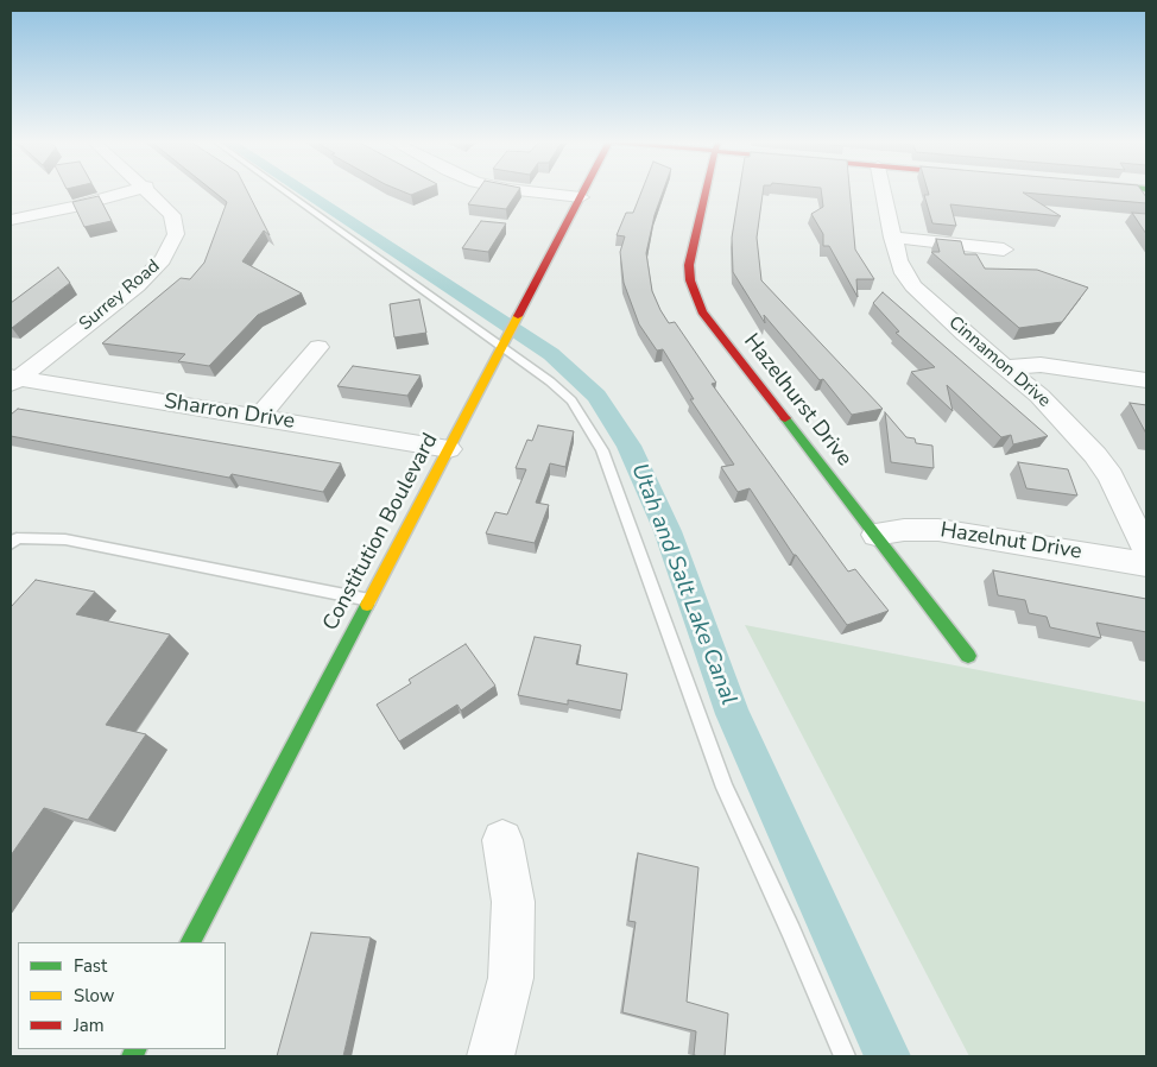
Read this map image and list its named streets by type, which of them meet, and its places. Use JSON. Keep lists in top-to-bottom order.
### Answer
{
  "streets": {
    "street": [
      "Surrey Road",
      "Cinnamon Drive",
      "Hazelhurst Drive",
      "Sharron Drive",
      "Constitution Boulevard",
      "Hazelnut Drive"
    ]
  },
  "crossings": [
    ["Surrey Road", "Sharron Drive"],
    ["Hazelhurst Drive", "Hazelnut Drive"],
    ["Sharron Drive", "Constitution Boulevard"]
  ],
  "water": ["Utah and Salt Lake Canal"],
  "legend": ["Fast", "Slow", "Jam"]
}
